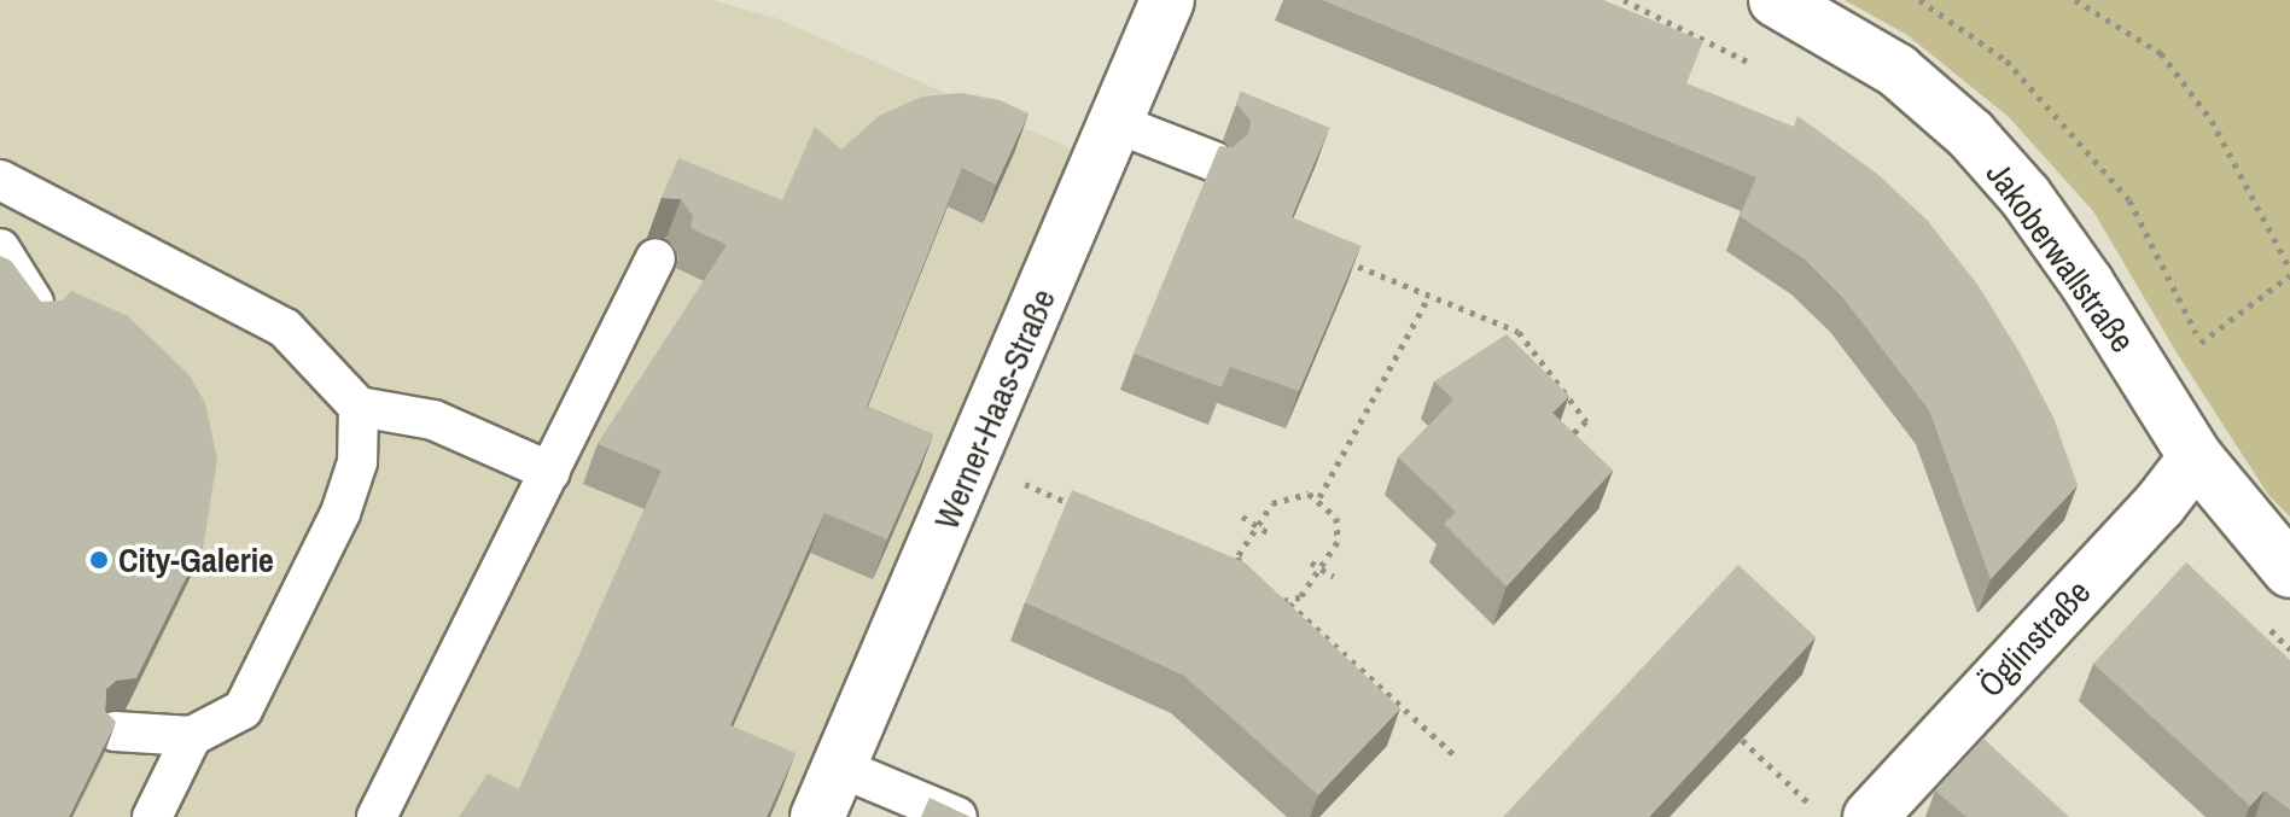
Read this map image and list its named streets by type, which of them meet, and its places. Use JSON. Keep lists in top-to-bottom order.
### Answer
{
  "streets": {
    "street": ["Jakoberwallstraße", "Werner-Haas-Straße", "Öglinstraße"]
  },
  "crossings": [
    ["Jakoberwallstraße", "Öglinstraße"]
  ],
  "places": ["City-Galerie"]
}
